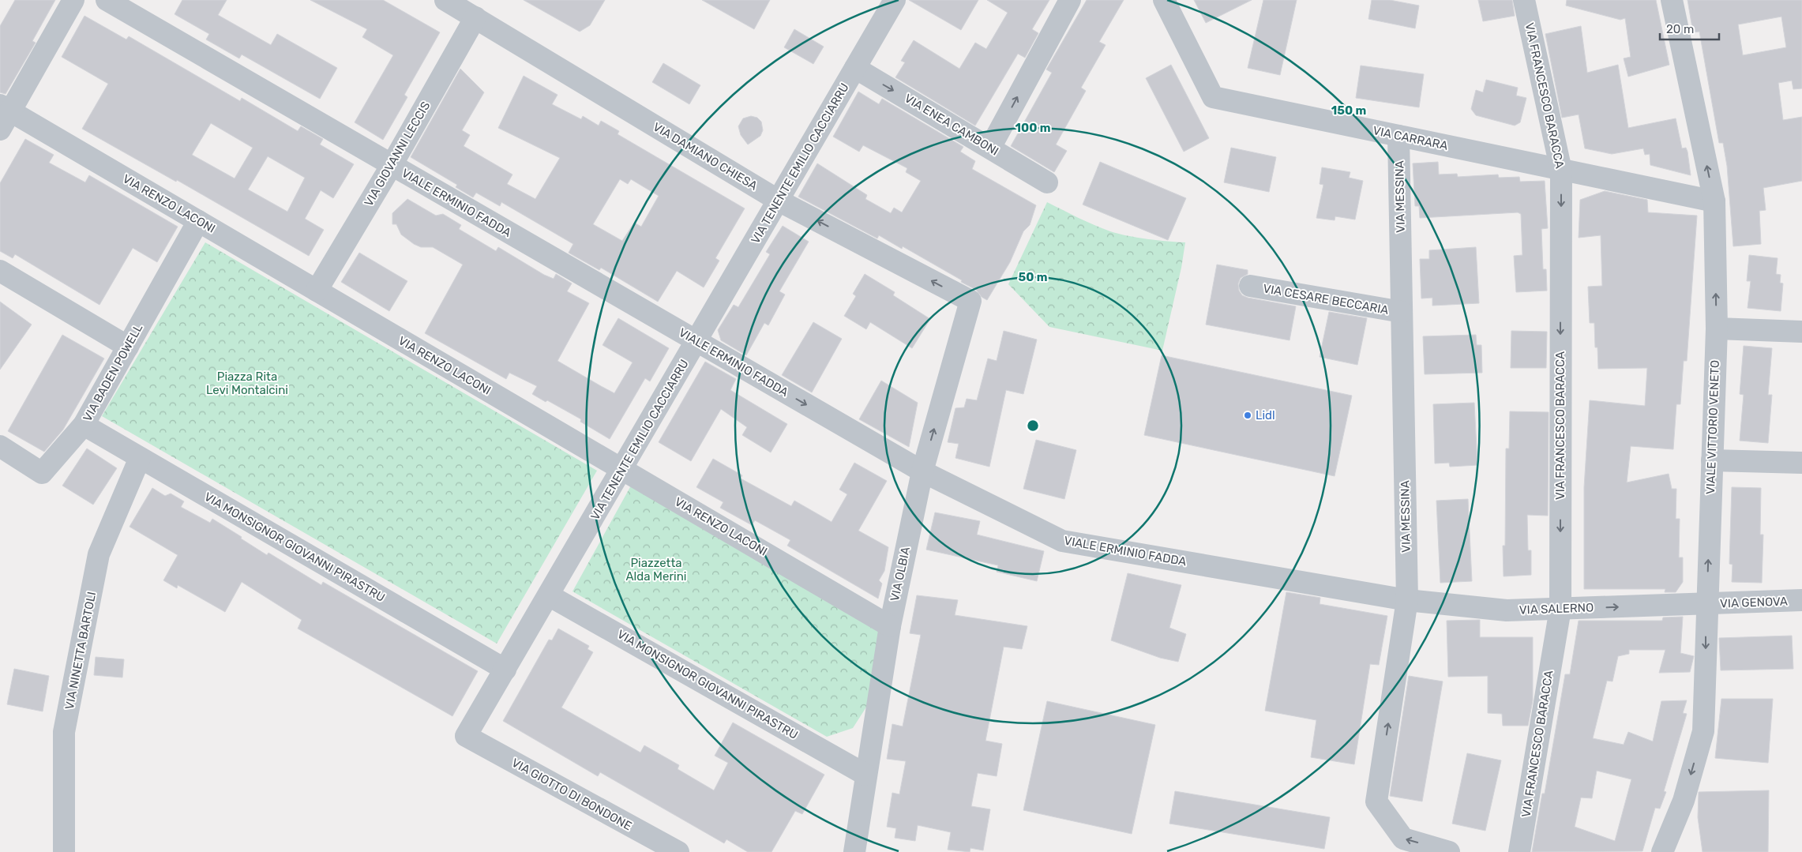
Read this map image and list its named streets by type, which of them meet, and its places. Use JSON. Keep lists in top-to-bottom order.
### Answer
{
  "streets": {
    "street": [
      "VIA FRANCESCO BARACCA",
      "VIA ENEA CAMBONI",
      "VIA CARRARA",
      "VIA GIOVANNI LECCIS",
      "VIA DAMIANO CHIESA",
      "VIA TENENTE EMILIO CACCIARRU",
      "VIA MESSINA",
      "VIALE ERMINIO FADDA",
      "VIA RENZO LACONI",
      "VIA CESARE BECCARIA",
      "VIA BADEN POWELL",
      "VIALE VITTORIO VENETO",
      "VIA MONSIGNOR GIOVANNI PIRASTRU",
      "VIA OLBIA",
      "VIA GENOVA",
      "VIA SALERNO",
      "VIA NINETTA BARTOLI",
      "VIA GIOTTO DI BONDONE"
    ]
  },
  "crossings": [
    ["VIA FRANCESCO BARACCA", "VIA CARRARA"],
    ["VIA FRANCESCO BARACCA", "VIA SALERNO"],
    ["VIA ENEA CAMBONI", "VIA TENENTE EMILIO CACCIARRU"],
    ["VIA CARRARA", "VIA MESSINA"],
    ["VIA CARRARA", "VIALE VITTORIO VENETO"],
    ["VIA GIOVANNI LECCIS", "VIA DAMIANO CHIESA"],
    ["VIA GIOVANNI LECCIS", "VIALE ERMINIO FADDA"],
    ["VIA GIOVANNI LECCIS", "VIA RENZO LACONI"],
    ["VIA DAMIANO CHIESA", "VIA TENENTE EMILIO CACCIARRU"],
    ["VIA DAMIANO CHIESA", "VIA OLBIA"],
    ["VIA TENENTE EMILIO CACCIARRU", "VIALE ERMINIO FADDA"],
    ["VIA TENENTE EMILIO CACCIARRU", "VIA RENZO LACONI"],
    ["VIA TENENTE EMILIO CACCIARRU", "VIA MONSIGNOR GIOVANNI PIRASTRU"],
    ["VIA TENENTE EMILIO CACCIARRU", "VIA GIOTTO DI BONDONE"],
    ["VIA MESSINA", "VIALE ERMINIO FADDA"],
    ["VIA MESSINA", "VIA CESARE BECCARIA"],
    ["VIA MESSINA", "VIA SALERNO"],
    ["VIALE ERMINIO FADDA", "VIA OLBIA"],
    ["VIALE ERMINIO FADDA", "VIA SALERNO"],
    ["VIA RENZO LACONI", "VIA BADEN POWELL"],
    ["VIA RENZO LACONI", "VIA OLBIA"],
    ["VIA BADEN POWELL", "VIA MONSIGNOR GIOVANNI PIRASTRU"],
    ["VIALE VITTORIO VENETO", "VIA GENOVA"],
    ["VIALE VITTORIO VENETO", "VIA SALERNO"],
    ["VIA MONSIGNOR GIOVANNI PIRASTRU", "VIA OLBIA"],
    ["VIA MONSIGNOR GIOVANNI PIRASTRU", "VIA NINETTA BARTOLI"],
    ["VIA GENOVA", "VIA SALERNO"]
  ],
  "one_way": [
    "VIA FRANCESCO BARACCA",
    "VIA ENEA CAMBONI",
    "VIA DAMIANO CHIESA",
    "VIA SALERNO"
  ],
  "parks": ["Piazza Rita Levi Montalcini", "Piazzetta Alda Merini"],
  "places": ["Lidl"],
  "scale_bar": "20 m",
  "rings": ["150 m", "100 m", "50 m"]
}
